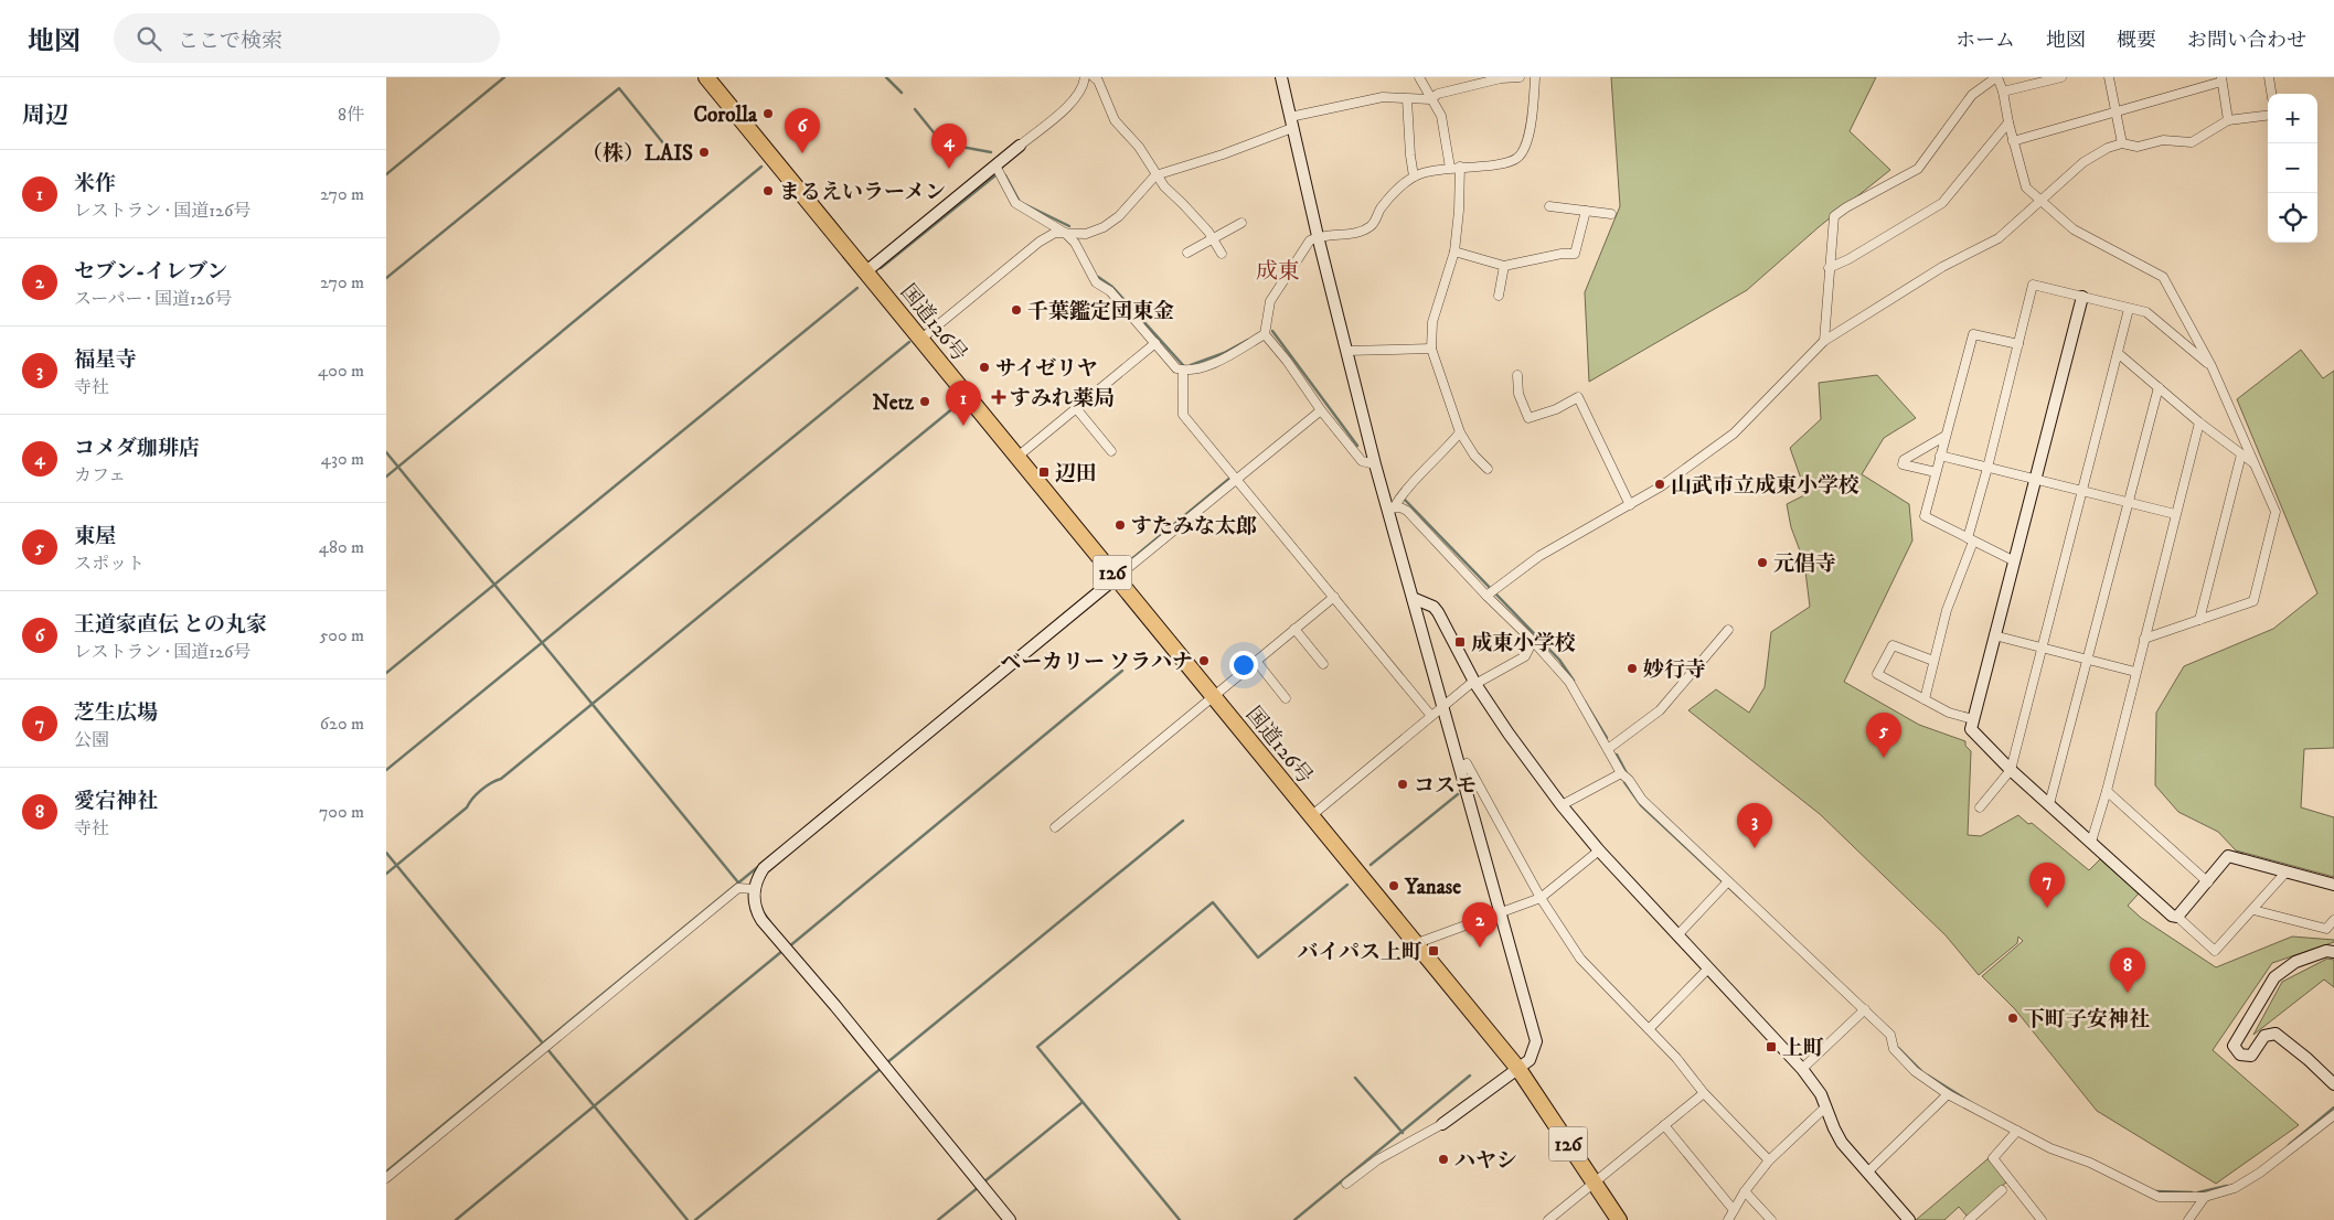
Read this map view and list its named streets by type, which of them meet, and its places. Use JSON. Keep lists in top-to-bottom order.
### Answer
{
  "streets": {
    "highway": ["国道126号", "126"]
  },
  "districts": ["成東"],
  "places": {
    "other": [
      "Corolla",
      "（株）LAIS",
      "まるえいラーメン",
      "千葉鑑定団東金",
      "サイゼリヤ",
      "Netz",
      "山武市立成東小学校",
      "すたみな太郎",
      "元倡寺",
      "ベーカリー ソラハナ",
      "妙行寺",
      "コスモ",
      "Yanase",
      "下町子安神社",
      "ハヤシ"
    ],
    "health": ["すみれ薬局"],
    "transit": [
      "辺田",
      "成東小学校",
      "バイパス上町",
      "上町"
    ]
  },
  "page": {
    "header": "地図",
    "search": "ここで検索",
    "nav": [
      "ホーム",
      "地図",
      "概要",
      "お問い合わせ"
    ],
    "heading": ["周辺", "8件"],
    "map_buttons": ["+", "−"],
    "pins": [
      "6",
      "4",
      "1",
      "5",
      "3",
      "7",
      "2",
      "8"
    ],
    "list": [
      {
        "mark": "1",
        "name": "米作",
        "note": "レストラン · 国道126号",
        "value": "270 m"
      },
      {
        "mark": "2",
        "name": "セブン-イレブン",
        "note": "スーパー · 国道126号",
        "value": "270 m"
      },
      {
        "mark": "3",
        "name": "福星寺",
        "note": "寺社",
        "value": "400 m"
      },
      {
        "mark": "4",
        "name": "コメダ珈琲店",
        "note": "カフェ",
        "value": "430 m"
      },
      {
        "mark": "5",
        "name": "東屋",
        "note": "スポット",
        "value": "480 m"
      },
      {
        "mark": "6",
        "name": "王道家直伝 との丸家",
        "note": "レストラン · 国道126号",
        "value": "500 m"
      },
      {
        "mark": "7",
        "name": "芝生広場",
        "note": "公園",
        "value": "620 m"
      },
      {
        "mark": "8",
        "name": "愛宕神社",
        "note": "寺社",
        "value": "700 m"
      }
    ]
  }
}
